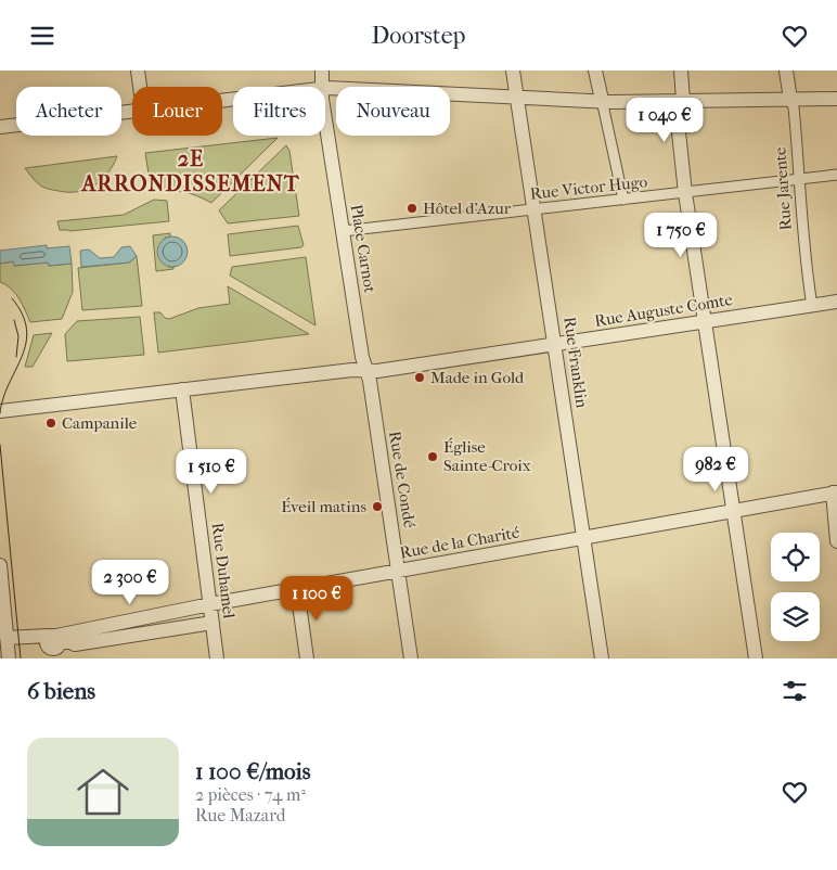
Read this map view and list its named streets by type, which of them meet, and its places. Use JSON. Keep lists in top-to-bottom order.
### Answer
{
  "streets": {
    "street": [
      "Rue Victor Hugo",
      "Rue Jarente",
      "Place Carnot",
      "Rue Auguste Comte",
      "Rue Franklin",
      "Rue de Condé",
      "Rue de la Charité",
      "Rue Duhamel"
    ]
  },
  "crossings": [
    ["Rue Victor Hugo", "Rue Jarente"],
    ["Rue Victor Hugo", "Place Carnot"],
    ["Rue Victor Hugo", "Rue Franklin"],
    ["Rue Jarente", "Rue Auguste Comte"],
    ["Place Carnot", "Rue Auguste Comte"],
    ["Place Carnot", "Rue de Condé"],
    ["Rue Auguste Comte", "Rue Franklin"],
    ["Rue Auguste Comte", "Rue de Condé"],
    ["Rue Franklin", "Rue de la Charité"],
    ["Rue de Condé", "Rue de la Charité"],
    ["Rue de la Charité", "Rue Duhamel"]
  ],
  "districts": ["2E ARRONDISSEMENT"],
  "places": [
    "Hôtel d'Azur",
    "Made in Gold",
    "Campanile",
    "Église Sainte-Croix",
    "Éveil matins"
  ],
  "page": {
    "header": "Doorstep",
    "chip": [
      "Acheter",
      "Louer",
      "Filtres",
      "Nouveau"
    ],
    "price": [
      "1 040 €",
      "1 750 €",
      "982 €",
      "1 510 €",
      "2 300 €",
      "1 100 €"
    ],
    "heading": "6 biens",
    "list": [
      {
        "name": "1 100 €/mois",
        "note": "2 pièces · 74 m² · Rue Mazard"
      }
    ]
  }
}
